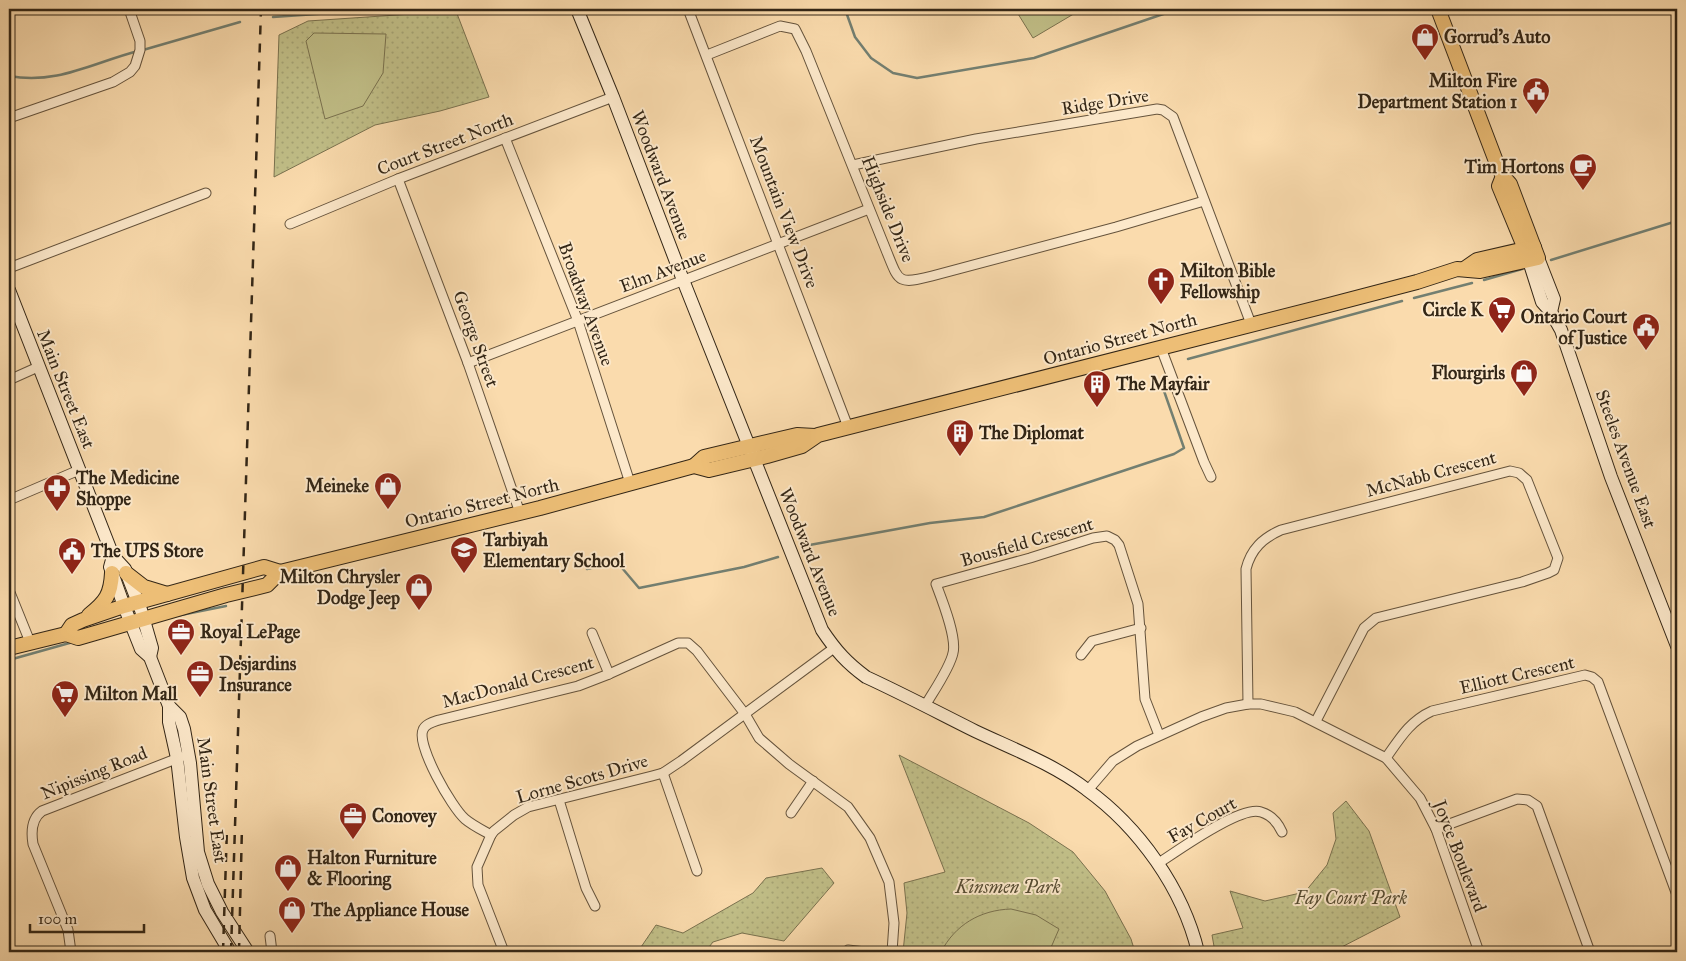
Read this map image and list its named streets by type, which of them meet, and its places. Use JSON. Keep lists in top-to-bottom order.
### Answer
{
  "streets": {
    "main road": [
      "Woodward Avenue",
      "Ontario Street North",
      "Main Street East",
      "Steeles Avenue East"
    ],
    "street": [
      "Ridge Drive",
      "Court Street North",
      "Highside Drive",
      "Mountain View Drive",
      "Elm Avenue",
      "Broadway Avenue",
      "George Street",
      "McNabb Crescent",
      "Bousfield Crescent",
      "Elliott Crescent",
      "MacDonald Crescent",
      "Nipissing Road",
      "Lorne Scots Drive",
      "Fay Court",
      "Joyce Boulevard"
    ]
  },
  "crossings": [
    ["Ridge Drive", "Highside Drive"],
    ["Ridge Drive", "Ontario Street North"],
    ["Court Street North", "Woodward Avenue"],
    ["Court Street North", "Broadway Avenue"],
    ["Court Street North", "George Street"],
    ["Woodward Avenue", "Elm Avenue"],
    ["Woodward Avenue", "Ontario Street North"],
    ["Woodward Avenue", "Bousfield Crescent"],
    ["Woodward Avenue", "Lorne Scots Drive"],
    ["Woodward Avenue", "Fay Court"],
    ["Woodward Avenue", "Joyce Boulevard"],
    ["Highside Drive", "Mountain View Drive"],
    ["Highside Drive", "Elm Avenue"],
    ["Mountain View Drive", "Elm Avenue"],
    ["Mountain View Drive", "Ontario Street North"],
    ["Elm Avenue", "Broadway Avenue"],
    ["Elm Avenue", "George Street"],
    ["Broadway Avenue", "Ontario Street North"],
    ["George Street", "Ontario Street North"],
    ["Ontario Street North", "Main Street East"],
    ["Ontario Street North", "Steeles Avenue East"],
    ["Main Street East", "Nipissing Road"],
    ["McNabb Crescent", "Joyce Boulevard"],
    ["Bousfield Crescent", "Joyce Boulevard"],
    ["Elliott Crescent", "Joyce Boulevard"],
    ["MacDonald Crescent", "Lorne Scots Drive"]
  ],
  "parks": ["Kinsmen Park", "Fay Court Park"],
  "places": {
    "shop": [
      "Gorrud's Auto",
      "Flourgirls",
      "Meineke",
      "Milton Chrysler Dodge Jeep",
      "Halton Furniture & Flooring",
      "The Appliance House"
    ],
    "public building": ["Milton Fire Department Station 1", "Ontario Court of Justice", "The UPS Store"],
    "cafe": ["Tim Hortons"],
    "church": ["Milton Bible Fellowship"],
    "supermarket": ["Circle K", "Milton Mall"],
    "building": ["The Mayfair", "The Diplomat"],
    "pharmacy": ["The Medicine Shoppe"],
    "school or university": ["Tarbiyah Elementary School"],
    "office": ["Royal LePage", "Desjardins Insurance", "Conovey"]
  },
  "scale_bar": "100 m"
}
